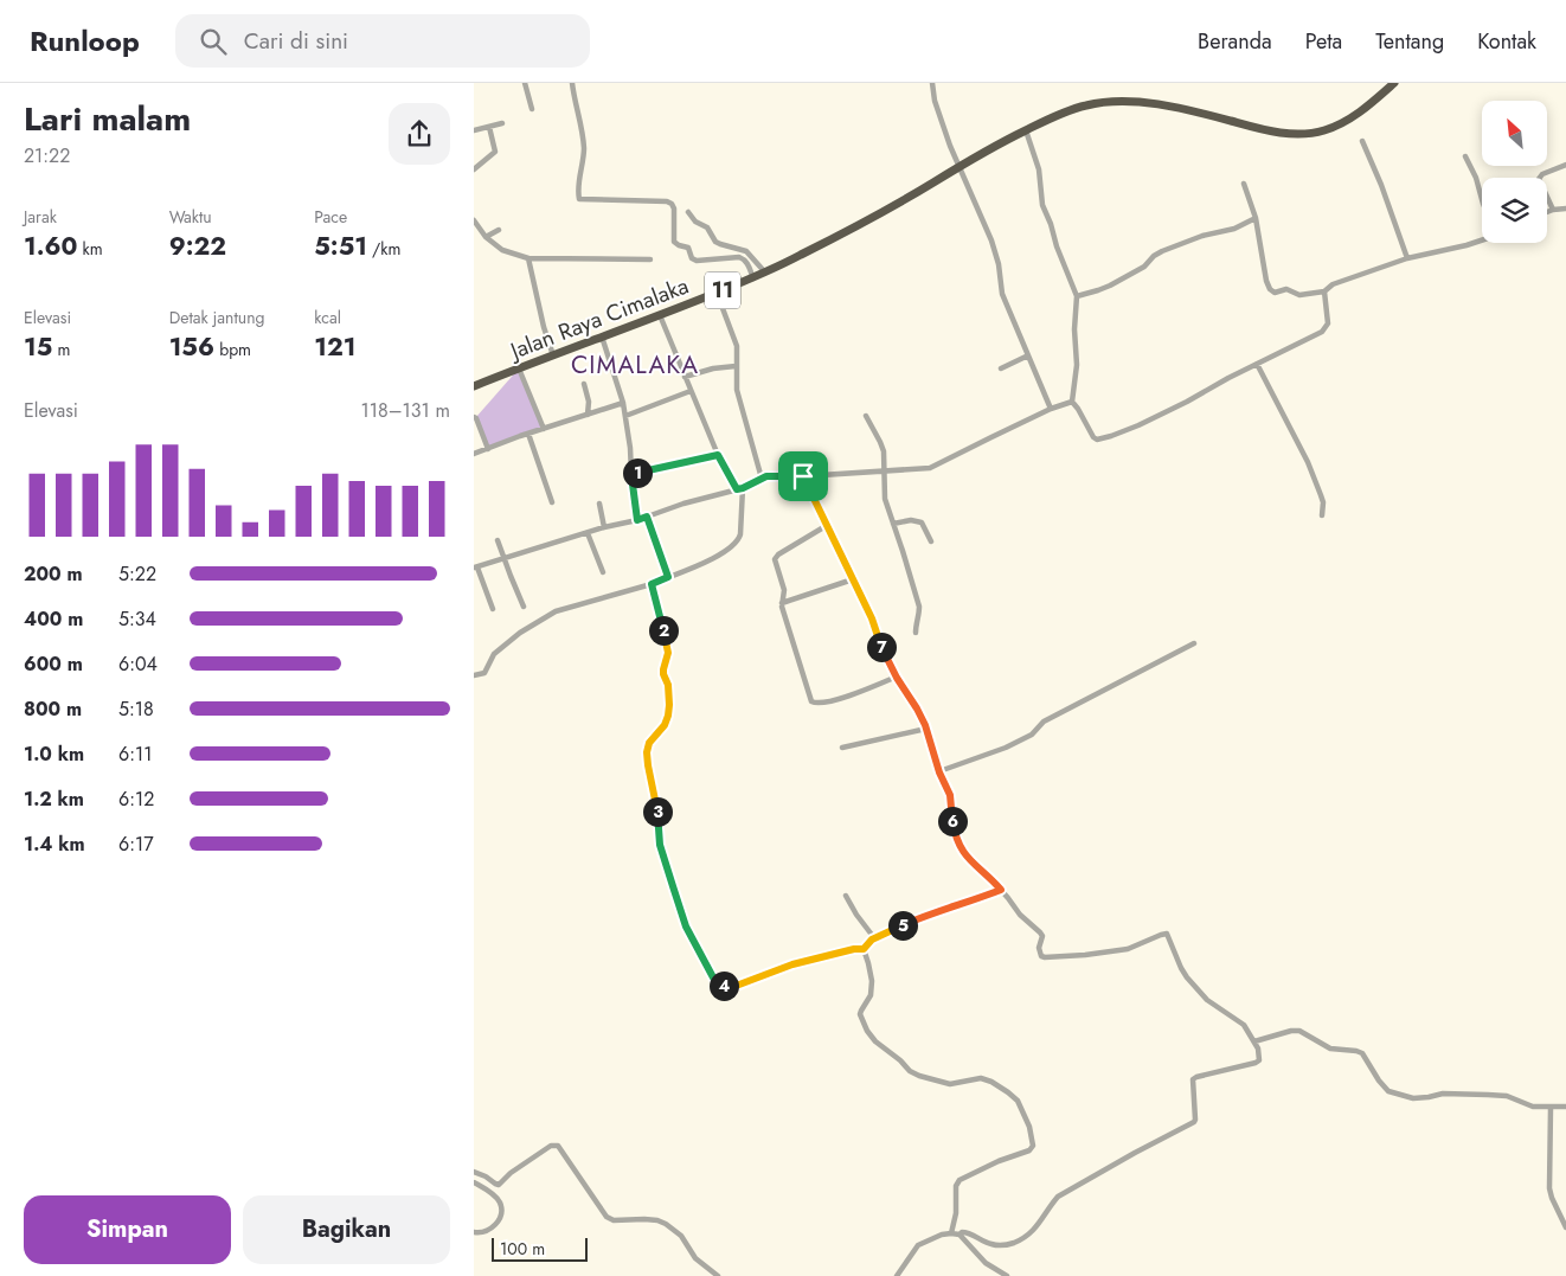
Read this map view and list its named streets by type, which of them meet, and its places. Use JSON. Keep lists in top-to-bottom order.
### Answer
{
  "streets": {
    "highway": ["11", "Jalan Raya Cimalaka"]
  },
  "crossings": [
    ["11", "Jalan Raya Cimalaka"]
  ],
  "districts": ["CIMALAKA"],
  "scale_bar": "100 m",
  "north": "top left",
  "page": {
    "header": "Runloop",
    "search": "Cari di sini",
    "nav": [
      "Beranda",
      "Peta",
      "Tentang",
      "Kontak"
    ],
    "heading": ["Lari malam", "21:22"],
    "stats": [
      ["Jarak", "1.60 km"],
      ["Waktu", "9:22"],
      ["Pace", "5:51 /km"],
      ["Elevasi", "15 m"],
      ["Detak jantung", "156 bpm"],
      ["kcal", "121"]
    ],
    "chart": ["Elevasi", "118–131 m"],
    "pins": [
      "1",
      "2",
      "7",
      "3",
      "6",
      "5",
      "4"
    ],
    "list": [
      {
        "name": "200 m",
        "note": "5:22"
      },
      {
        "name": "400 m",
        "note": "5:34"
      },
      {
        "name": "600 m",
        "note": "6:04"
      },
      {
        "name": "800 m",
        "note": "5:18"
      },
      {
        "name": "1.0 km",
        "note": "6:11"
      },
      {
        "name": "1.2 km",
        "note": "6:12"
      },
      {
        "name": "1.4 km",
        "note": "6:17"
      }
    ],
    "buttons": ["Simpan", "Bagikan"],
    "scale": "100 m"
  }
}
